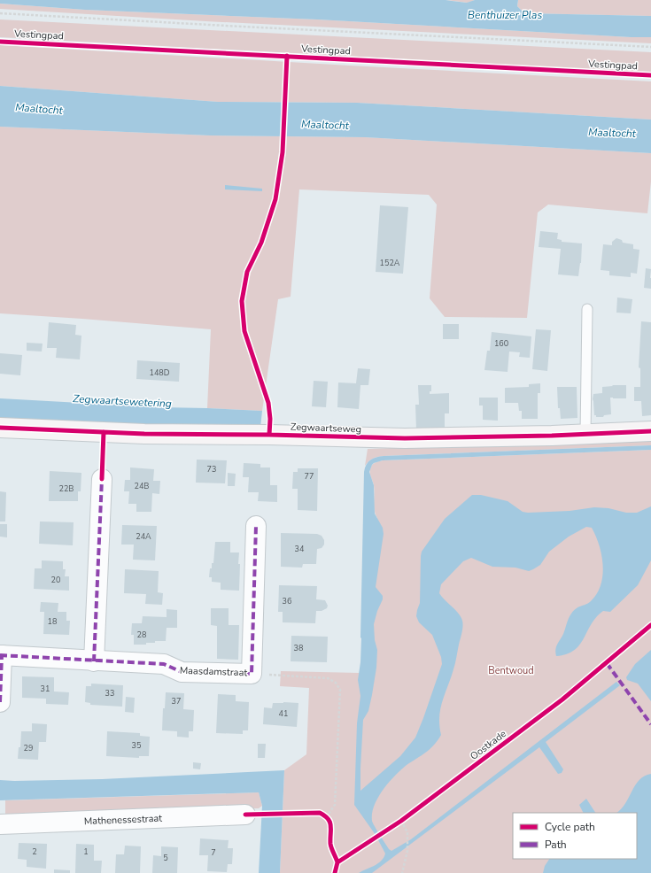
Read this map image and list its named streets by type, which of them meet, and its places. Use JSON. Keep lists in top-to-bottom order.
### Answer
{
  "streets": {
    "main road": ["Zegwaartseweg"],
    "street": ["Maasdamstraat", "Mathenessestraat"],
    "cycle path": ["Vestingpad", "Oostkade"]
  },
  "water": ["Benthuizer Plas", "Maaltocht", "Zegwaartsewetering"],
  "parks": ["Bentwoud"],
  "house_numbers": [
    "152A",
    "160",
    "148D",
    "73",
    "77",
    "24B",
    "22B",
    "24A",
    "34",
    "20",
    "36",
    "18",
    "28",
    "38",
    "31",
    "33",
    "37",
    "41",
    "35",
    "29",
    "2",
    "1",
    "7",
    "5"
  ],
  "legend": ["Cycle path", "Path"]
}
